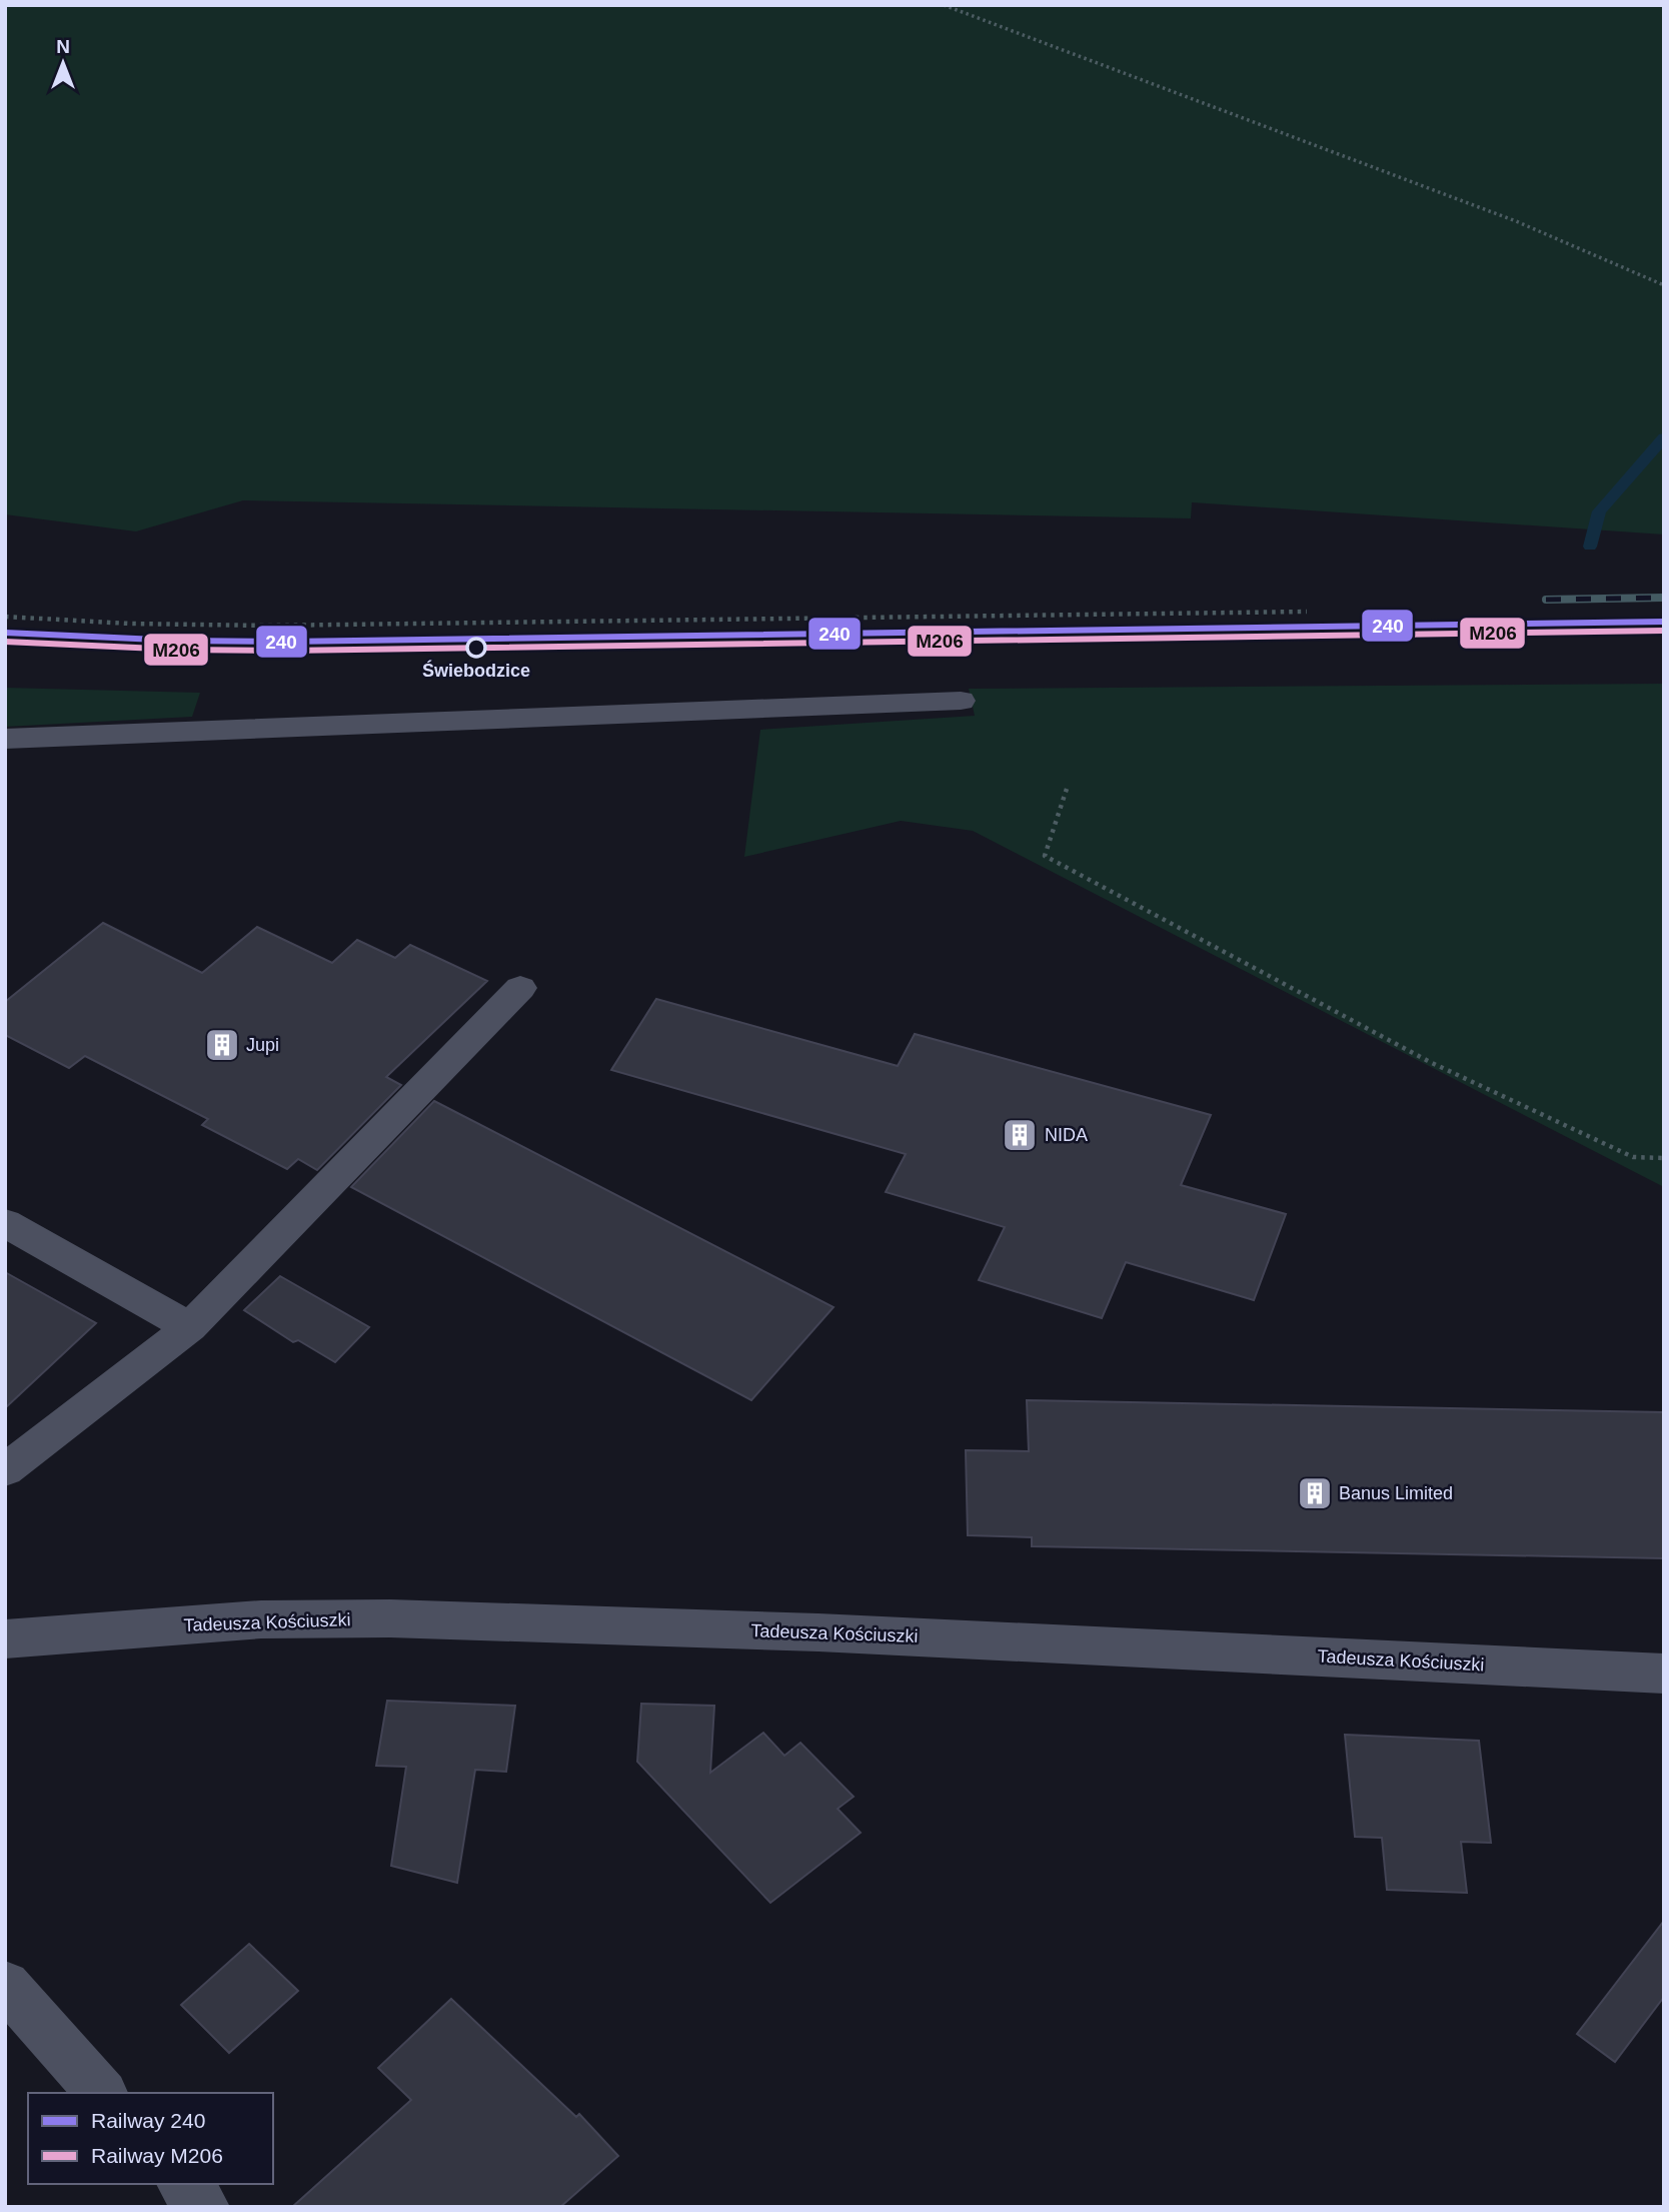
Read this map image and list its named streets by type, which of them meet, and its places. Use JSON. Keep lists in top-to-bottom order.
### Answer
{
  "streets": {
    "street": ["Tadeusza Kościuszki"]
  },
  "places": {
    "other": ["Świebodzice"],
    "building": ["Jupi", "NIDA", "Banus Limited"]
  },
  "lines": ["rail line 240", "rail line M206"],
  "legend": ["Railway 240", "Railway M206"],
  "north": "top"
}
